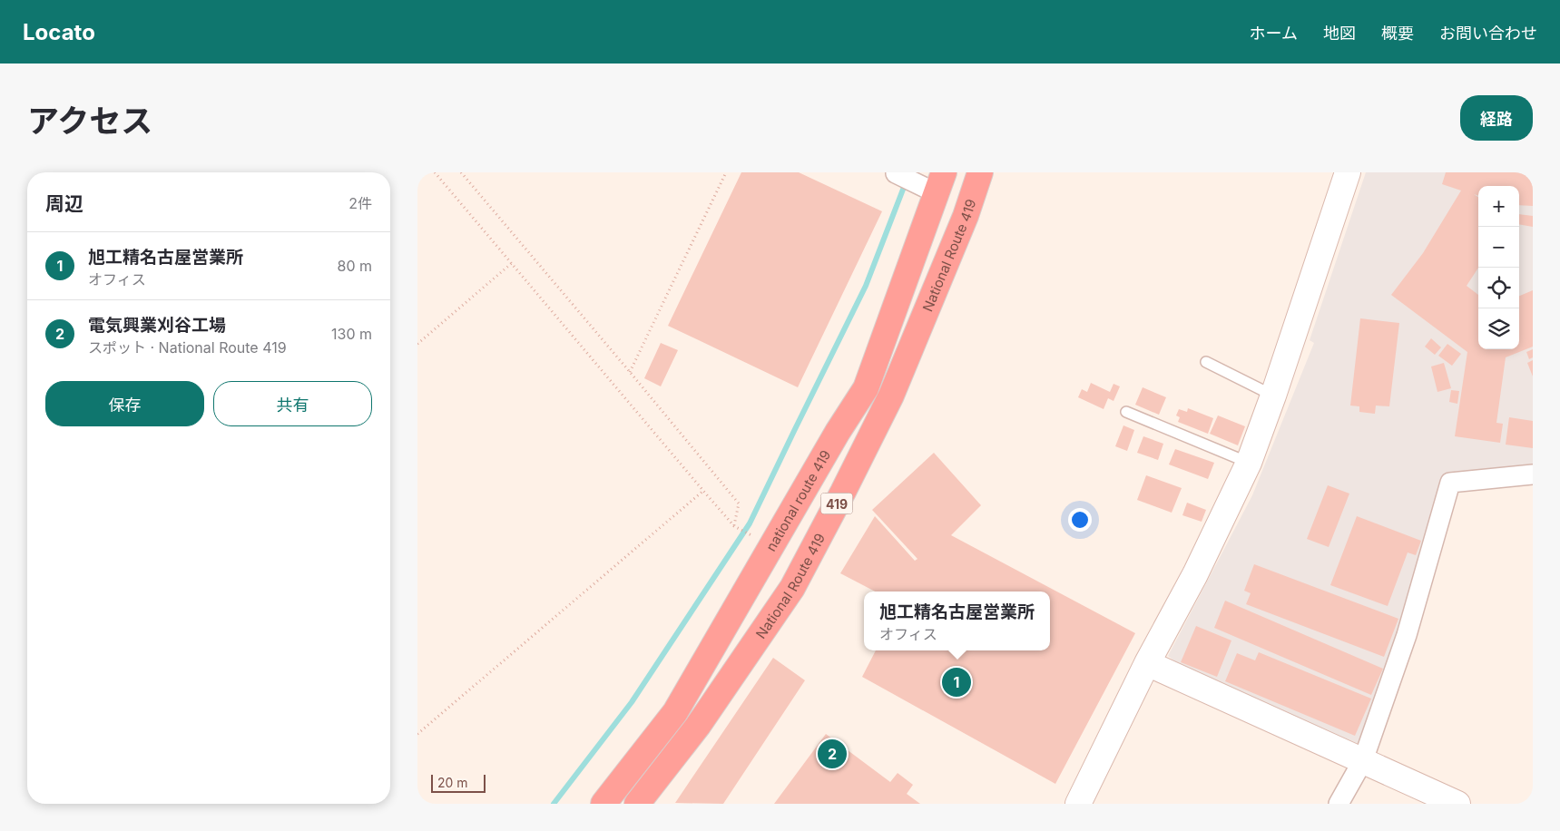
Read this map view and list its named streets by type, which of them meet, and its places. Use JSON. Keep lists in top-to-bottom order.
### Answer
{
  "streets": {
    "highway": ["National Route 419", "national route 419", "419"]
  },
  "scale_bar": "20 m",
  "page": {
    "header": "Locato",
    "nav": [
      "ホーム",
      "地図",
      "概要",
      "お問い合わせ"
    ],
    "title": "アクセス",
    "buttons": [
      "経路",
      ["保存", "共有"]
    ],
    "heading": ["周辺", "2件"],
    "map_buttons": ["+", "−"],
    "list": [
      {
        "mark": "1",
        "name": "旭工精名古屋営業所",
        "note": "オフィス",
        "value": "80 m"
      },
      {
        "mark": "2",
        "name": "電気興業刈谷工場",
        "note": "スポット · National Route 419",
        "value": "130 m"
      }
    ],
    "popup": ["旭工精名古屋営業所", "オフィス"],
    "pins": ["1", "2"],
    "scale": "20 m"
  }
}
